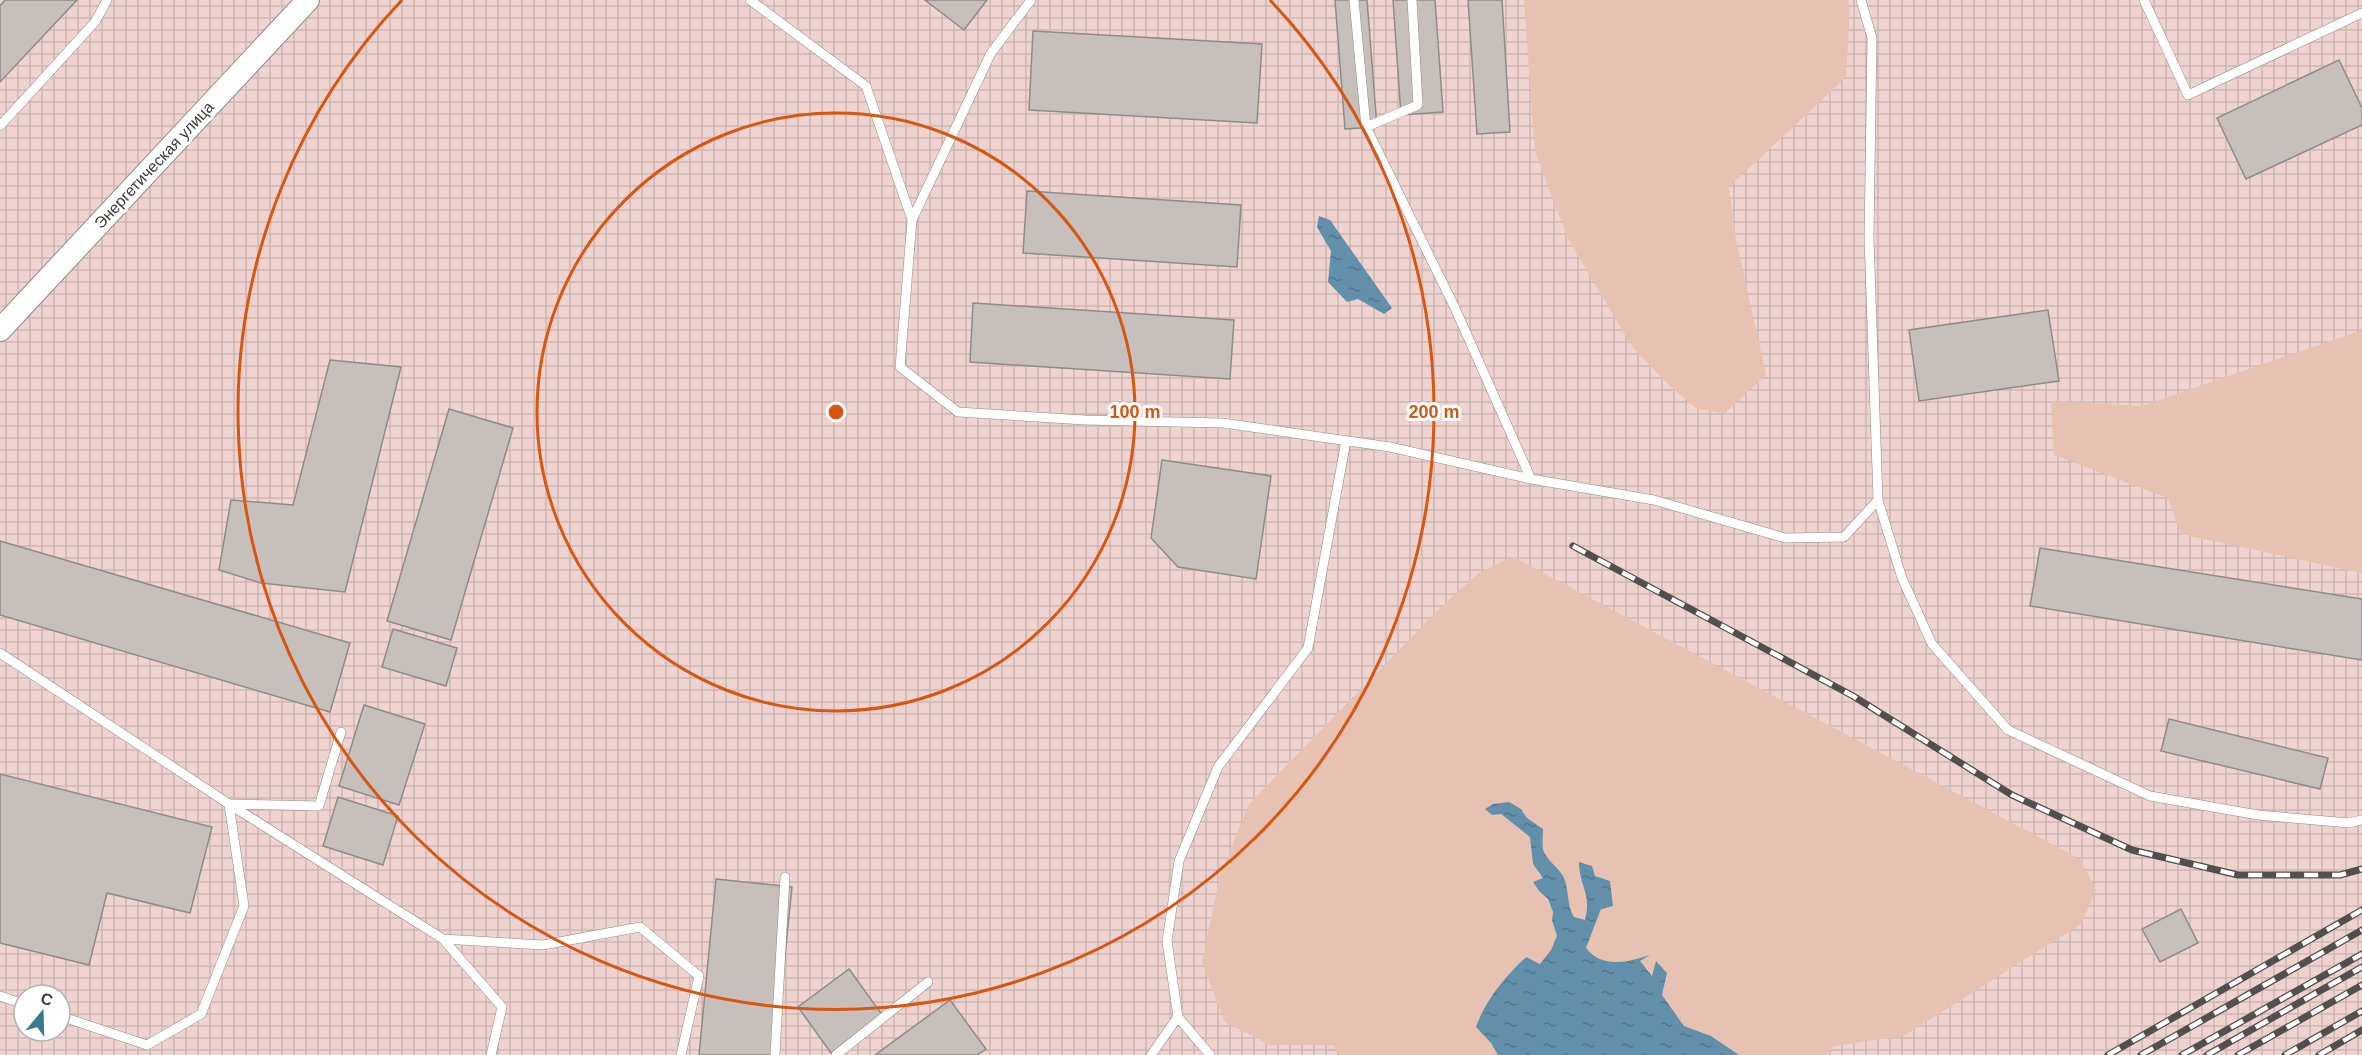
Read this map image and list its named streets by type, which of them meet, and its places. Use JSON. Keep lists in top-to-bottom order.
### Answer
{
  "streets": {
    "street": ["Энергетическая улица"]
  },
  "north": "top",
  "rings": ["100 m", "200 m"]
}
